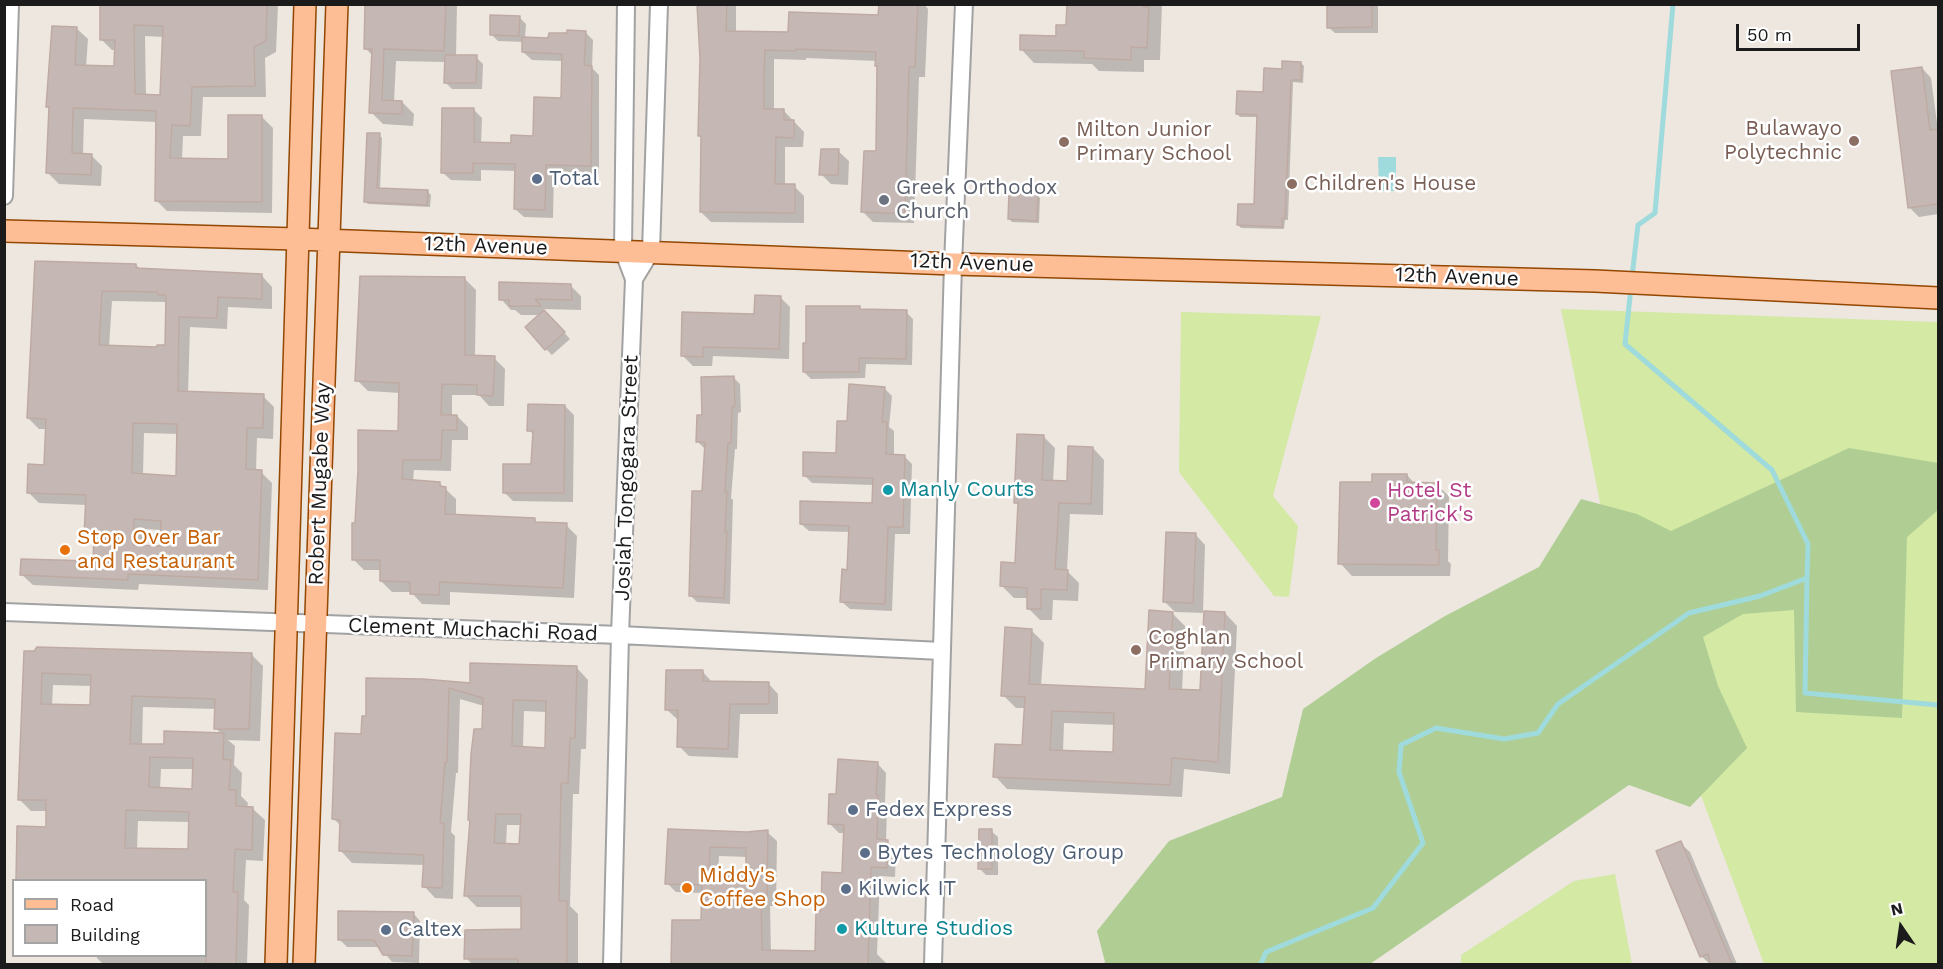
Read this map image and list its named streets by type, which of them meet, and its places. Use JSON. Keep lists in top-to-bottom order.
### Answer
{
  "streets": {
    "main road": ["12th Avenue", "Robert Mugabe Way"],
    "street": ["Josiah Tongogara Street", "Clement Muchachi Road"]
  },
  "crossings": [
    ["12th Avenue", "Josiah Tongogara Street"],
    ["12th Avenue", "Robert Mugabe Way"],
    ["Josiah Tongogara Street", "Clement Muchachi Road"],
    ["Robert Mugabe Way", "Clement Muchachi Road"]
  ],
  "places": [
    "Bulawayo Polytechnic",
    "Milton Junior Primary School",
    "Total",
    "Children's House",
    "Greek Orthodox Church",
    "Manly Courts",
    "Hotel St Patrick's",
    "Stop Over Bar and Restaurant",
    "Coghlan Primary School",
    "Fedex Express",
    "Bytes Technology Group",
    "Middy's Coffee Shop",
    "Kilwick IT",
    "Kulture Studios",
    "Caltex"
  ],
  "legend": ["Road", "Building"],
  "scale_bar": "50 m",
  "north": "top"
}
